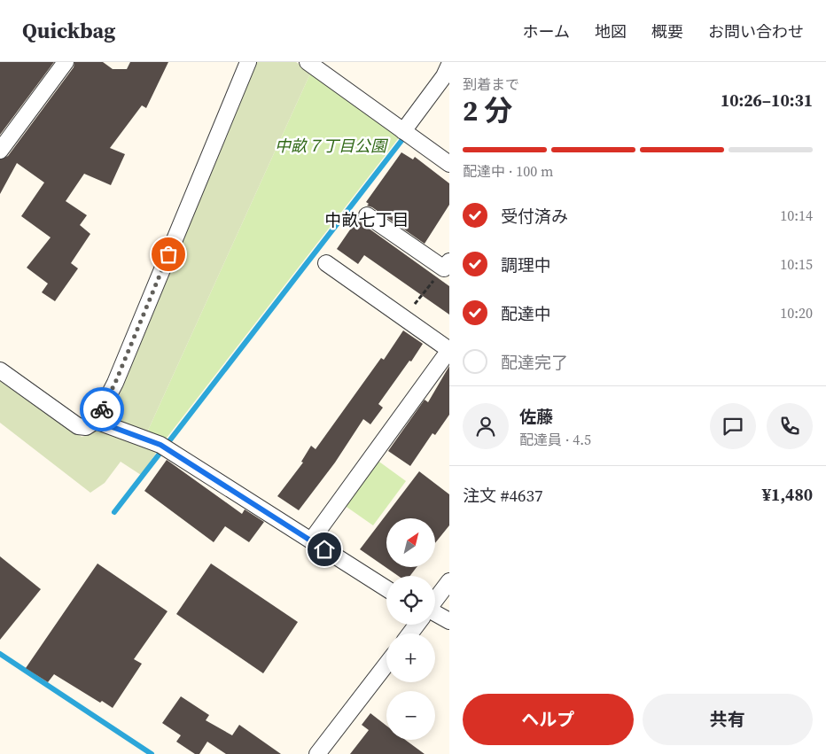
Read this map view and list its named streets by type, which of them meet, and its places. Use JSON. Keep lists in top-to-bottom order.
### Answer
{
  "districts": ["中畝七丁目"],
  "parks": ["中畝７丁目公園"],
  "north": "top right",
  "page": {
    "header": "Quickbag",
    "nav": [
      "ホーム",
      "地図",
      "概要",
      "お問い合わせ"
    ],
    "heading": ["2 分", "到着まで", "10:26–10:31"],
    "panel": [
      "佐藤",
      "配達員 · 4.5",
      "注文 #4637",
      "¥1,480"
    ],
    "bar": "配達中 · 100 m",
    "list": [
      ["受付済み", "10:14"],
      ["調理中", "10:15"],
      ["配達中", "10:20"],
      "配達完了"
    ],
    "map_buttons": ["+", "−"],
    "buttons": ["ヘルプ", "共有"]
  }
}
